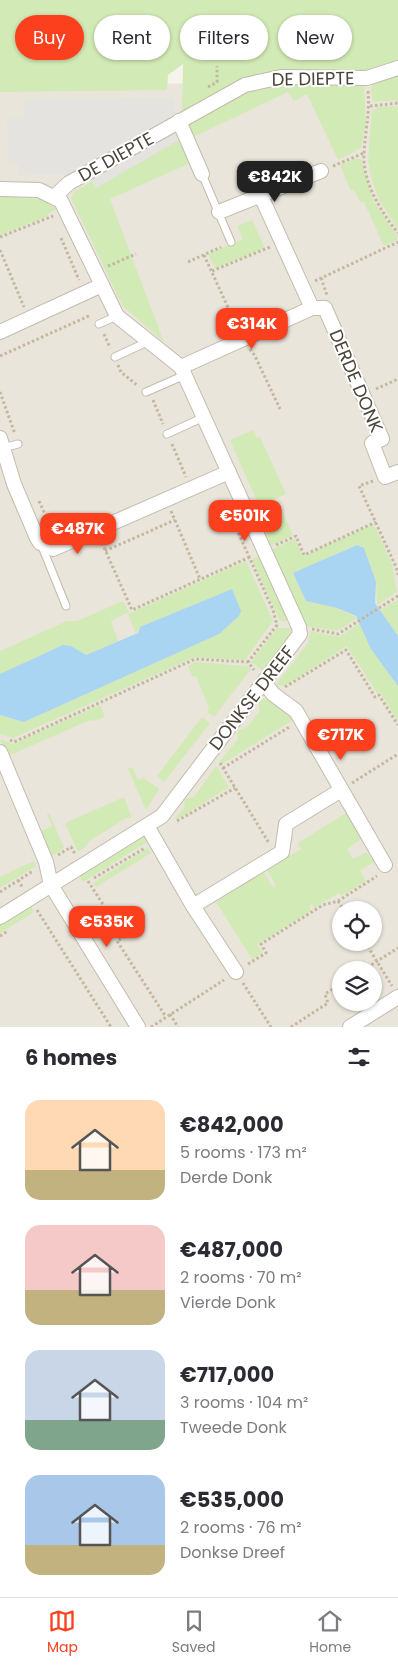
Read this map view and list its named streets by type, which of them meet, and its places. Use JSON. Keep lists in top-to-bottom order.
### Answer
{
  "streets": {
    "street": ["DE DIEPTE", "DERDE DONK", "DONKSE DREEF"]
  },
  "crossings": [
    ["DE DIEPTE", "DONKSE DREEF"]
  ],
  "page": {
    "chip": [
      "Buy",
      "Rent",
      "Filters",
      "New"
    ],
    "price": [
      "€842K",
      "€314K",
      "€501K",
      "€487K",
      "€717K",
      "€535K"
    ],
    "heading": "6 homes",
    "list": [
      {
        "name": "€842,000",
        "note": "5 rooms · 173 m² · Derde Donk"
      },
      {
        "name": "€487,000",
        "note": "2 rooms · 70 m² · Vierde Donk"
      },
      {
        "name": "€717,000",
        "note": "3 rooms · 104 m² · Tweede Donk"
      },
      {
        "name": "€535,000",
        "note": "2 rooms · 76 m² · Donkse Dreef"
      }
    ],
    "tabs": ["Map", "Saved", "Home"]
  }
}
